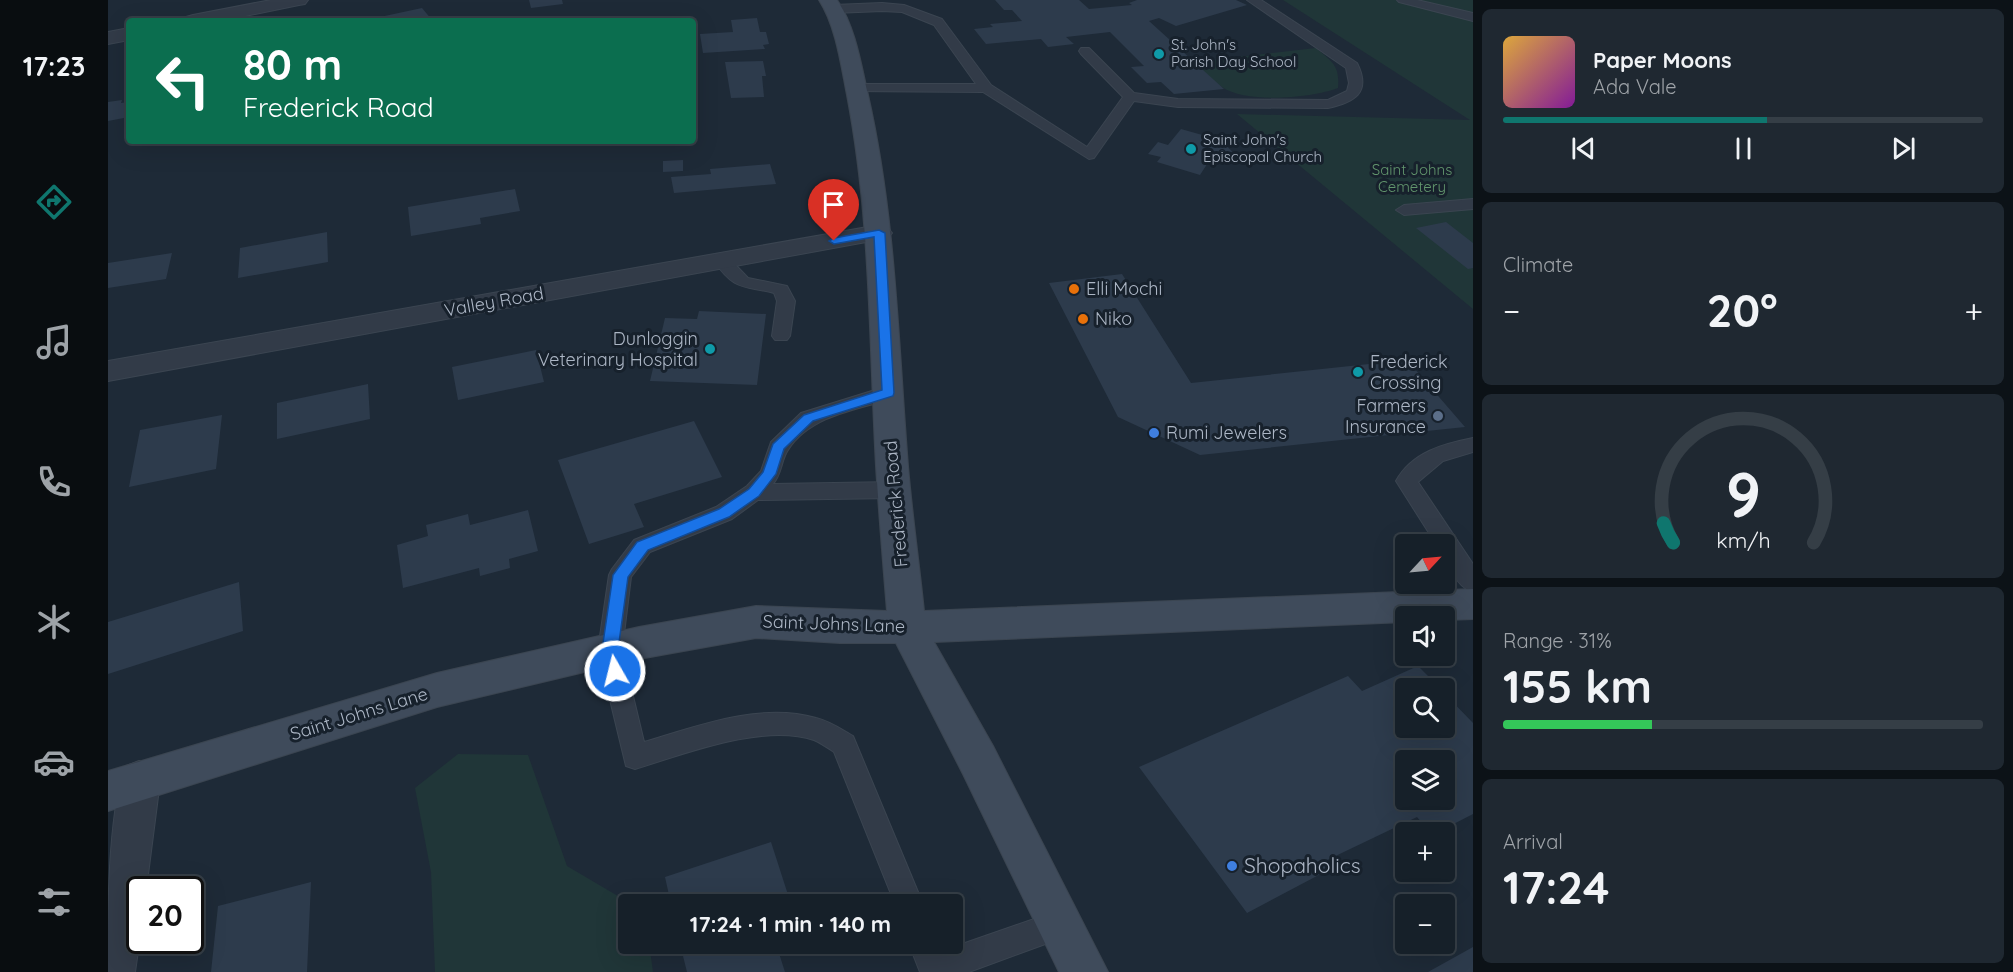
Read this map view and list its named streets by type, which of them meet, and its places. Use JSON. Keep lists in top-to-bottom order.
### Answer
{
  "streets": {
    "main road": ["Frederick Road", "Saint Johns Lane"],
    "street": ["Valley Road"]
  },
  "crossings": [
    ["Valley Road", "Frederick Road"],
    ["Frederick Road", "Saint Johns Lane"]
  ],
  "parks": ["Saint Johns Cemetery"],
  "places": [
    "St. John's Parish Day School",
    "Saint John's Episcopal Church",
    "Elli Mochi",
    "Niko",
    "Dunloggin Veterinary Hospital",
    "Frederick Crossing",
    "Farmers Insurance",
    "Rumi Jewelers",
    "Shopaholics"
  ],
  "north": "top right",
  "page": {
    "tabs": "17:23",
    "turn": ["80 m", "Frederick Road"],
    "song": ["Paper Moons", "Ada Vale"],
    "tile": [
      "Climate",
      ["Range · 31%", "155 km"],
      ["Arrival", "17:24"]
    ],
    "heat": ["−", "20°", "+"],
    "map_buttons": ["+", "−"],
    "limit": "20",
    "trip": "17:24 · 1 min · 140 m",
    "gauge": ["9", "km/h"]
  }
}
